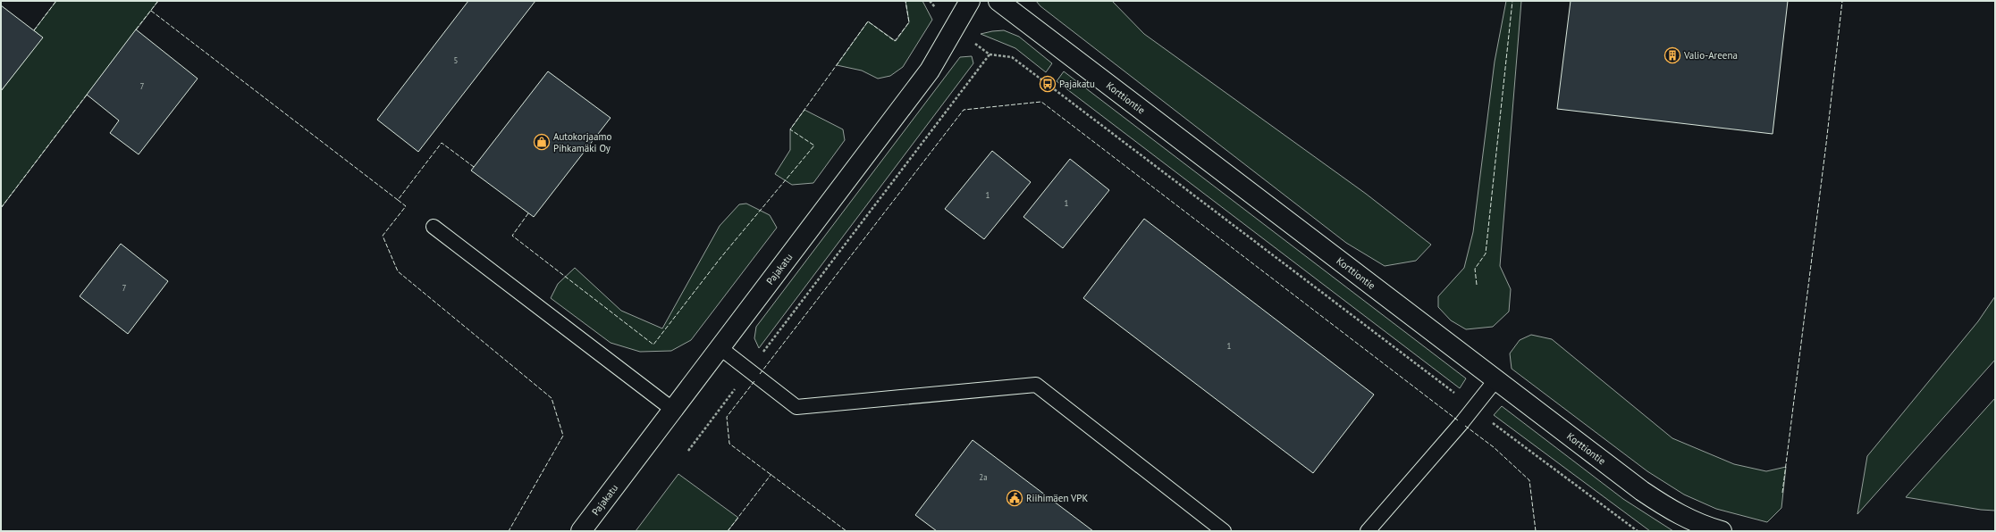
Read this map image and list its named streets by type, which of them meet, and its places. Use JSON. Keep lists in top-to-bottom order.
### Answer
{
  "streets": {
    "street": ["Korttiontie", "Pajakatu"]
  },
  "places": {
    "building": ["Valio-Areena"],
    "bus stop": ["Pajakatu"],
    "shop": ["Autokorjaamo Pihkamäki Oy"],
    "public building": ["Riihimäen VPK"]
  },
  "house_numbers": [
    "5",
    "7",
    "1",
    "1",
    "7",
    "1",
    "2a"
  ]
}
